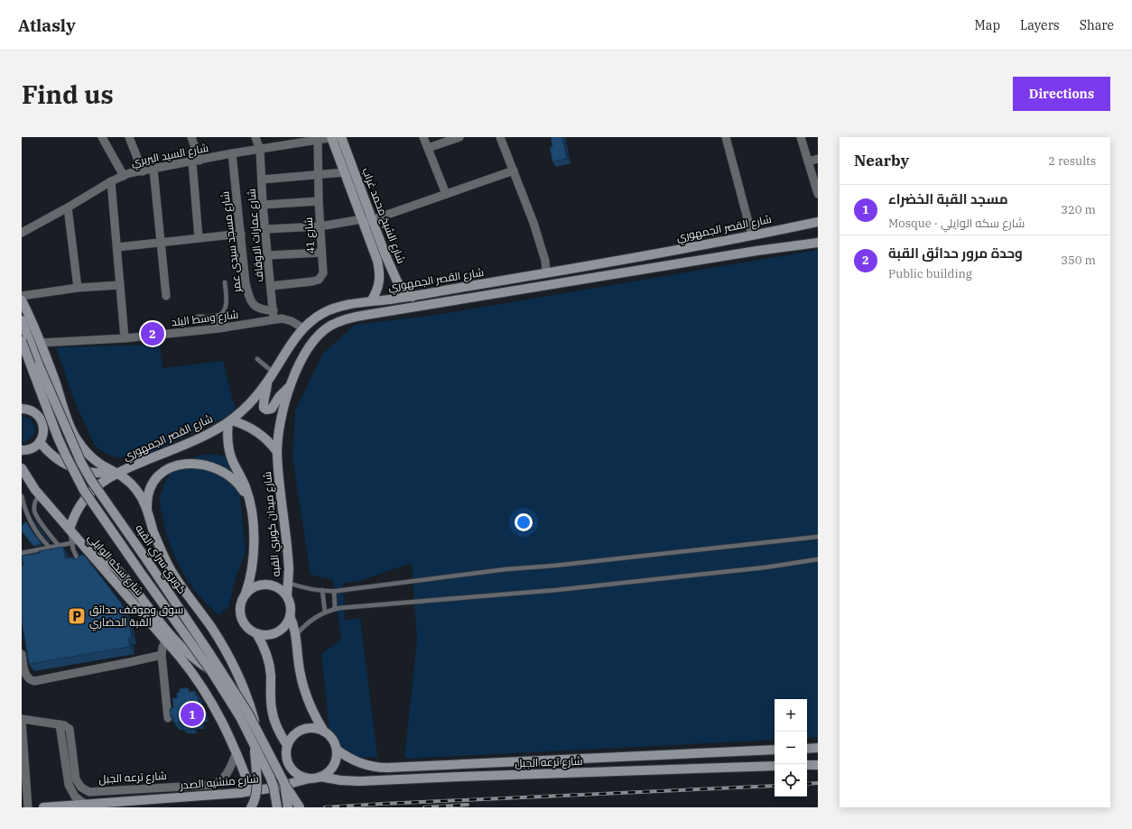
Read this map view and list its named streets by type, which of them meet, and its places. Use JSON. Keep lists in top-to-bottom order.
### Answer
{
  "streets": {
    "main road": [
      "شارع الشيخ محمد غراب",
      "شارع القصر الجمهوري",
      "شارع ميدان كوبري القبه",
      "كوبري سراي القبه",
      "شارع سكه الوايلي",
      "شارع ترعه الجبل",
      "شارع منشيه الصدر"
    ],
    "street": [
      "شارع السيد البربري",
      "شارع عمارات الاوقاف",
      "شارع 41",
      "شارع مسجد سيدى عمر",
      "شارع وسط البلد"
    ]
  },
  "crossings": [
    ["شارع السيد البربري", "شارع الشيخ محمد غراب"],
    ["شارع السيد البربري", "شارع عمارات الاوقاف"],
    ["شارع السيد البربري", "شارع 41"],
    ["شارع السيد البربري", "شارع مسجد سيدى عمر"],
    ["شارع الشيخ محمد غراب", "شارع القصر الجمهوري"],
    ["شارع القصر الجمهوري", "شارع وسط البلد"],
    ["شارع القصر الجمهوري", "شارع ميدان كوبري القبه"],
    ["شارع القصر الجمهوري", "شارع سكه الوايلي"],
    ["شارع عمارات الاوقاف", "شارع 41"],
    ["شارع عمارات الاوقاف", "شارع مسجد سيدى عمر"],
    ["شارع عمارات الاوقاف", "شارع وسط البلد"],
    ["شارع مسجد سيدى عمر", "شارع وسط البلد"],
    ["شارع سكه الوايلي", "شارع ترعه الجبل"],
    ["شارع سكه الوايلي", "شارع منشيه الصدر"],
    ["شارع ترعه الجبل", "شارع منشيه الصدر"]
  ],
  "places": {
    "parking": ["سوق وموقف حدائق القبة الحضاري"]
  },
  "page": {
    "header": "Atlasly",
    "nav": ["Map", "Layers", "Share"],
    "buttons": "Directions",
    "title": "Find us",
    "heading": ["Nearby", "2 results"],
    "list": [
      {
        "mark": "1",
        "name": "مسجد القبة الخضراء",
        "note": "Mosque · شارع سكه الوايلي",
        "value": "320 m"
      },
      {
        "mark": "2",
        "name": "وحدة مرور حدائق القبة",
        "note": "Public building",
        "value": "350 m"
      }
    ],
    "pins": ["2", "1"],
    "map_buttons": ["+", "−"]
  }
}
